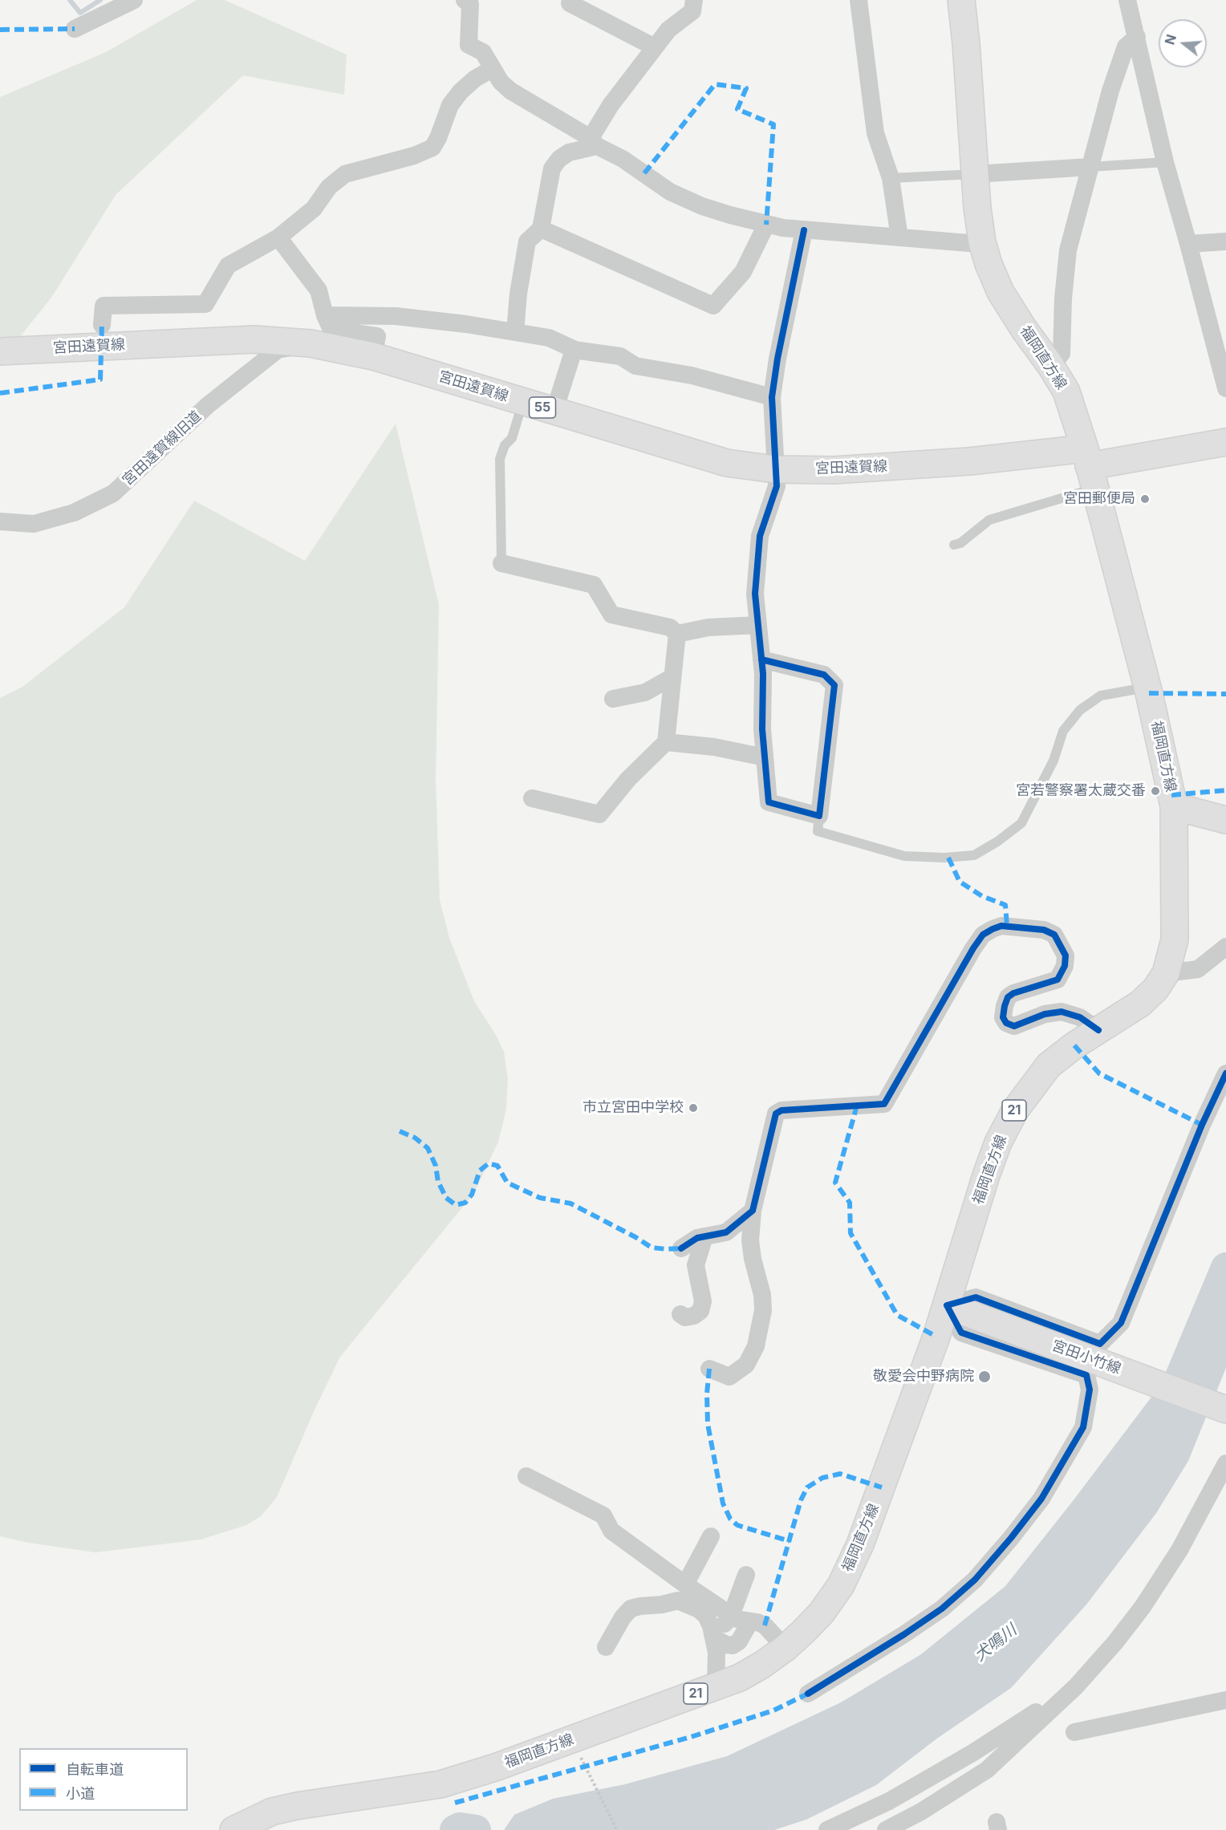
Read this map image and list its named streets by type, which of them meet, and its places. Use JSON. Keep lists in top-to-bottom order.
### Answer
{
  "streets": {
    "main road": [
      "宮田遠賀線",
      "福岡直方線",
      "55",
      "21",
      "宮田小竹線"
    ],
    "street": ["宮田遠賀線旧道"]
  },
  "crossings": [
    ["宮田遠賀線", "福岡直方線"],
    ["宮田遠賀線", "宮田遠賀線旧道"],
    ["福岡直方線", "宮田小竹線"]
  ],
  "water": ["犬鳴川"],
  "places": [
    "宮田郵便局",
    "宮若警察署太蔵交番",
    "市立宮田中学校",
    "敬愛会中野病院"
  ],
  "legend": ["自転車道", "小道"],
  "north": "left"
}
